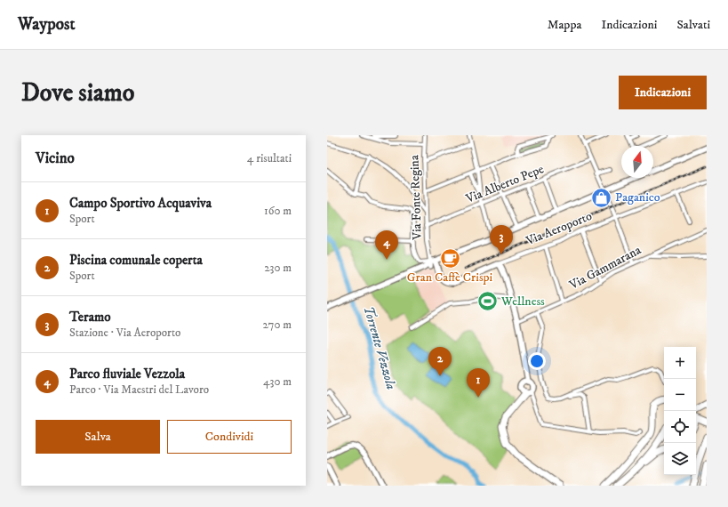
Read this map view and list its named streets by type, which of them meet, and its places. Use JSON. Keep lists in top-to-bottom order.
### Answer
{
  "streets": {
    "street": [
      "Via Alberto Pepe",
      "Via Fonte Regina",
      "Via Aeroporto",
      "Via Gammarana"
    ]
  },
  "crossings": [
    ["Via Alberto Pepe", "Via Fonte Regina"],
    ["Via Fonte Regina", "Via Aeroporto"]
  ],
  "water": ["Torrente Vezzola"],
  "places": {
    "shop": ["Paganico"],
    "cafe": ["Gran Caffè Crispi"],
    "sports": ["Wellness"]
  },
  "north": "top",
  "page": {
    "header": "Waypost",
    "nav": ["Mappa", "Indicazioni", "Salvati"],
    "buttons": [
      "Indicazioni",
      ["Salva", "Condividi"]
    ],
    "title": "Dove siamo",
    "heading": ["Vicino", "4 risultati"],
    "list": [
      {
        "mark": "1",
        "name": "Campo Sportivo Acquaviva",
        "note": "Sport",
        "value": "160 m"
      },
      {
        "mark": "2",
        "name": "Piscina comunale coperta",
        "note": "Sport",
        "value": "230 m"
      },
      {
        "mark": "3",
        "name": "Teramo",
        "note": "Stazione · Via Aeroporto",
        "value": "270 m"
      },
      {
        "mark": "4",
        "name": "Parco fluviale Vezzola",
        "note": "Parco · Via Maestri del Lavoro",
        "value": "430 m"
      }
    ],
    "pins": [
      "3",
      "4",
      "2",
      "1"
    ],
    "map_buttons": ["+", "−"]
  }
}
